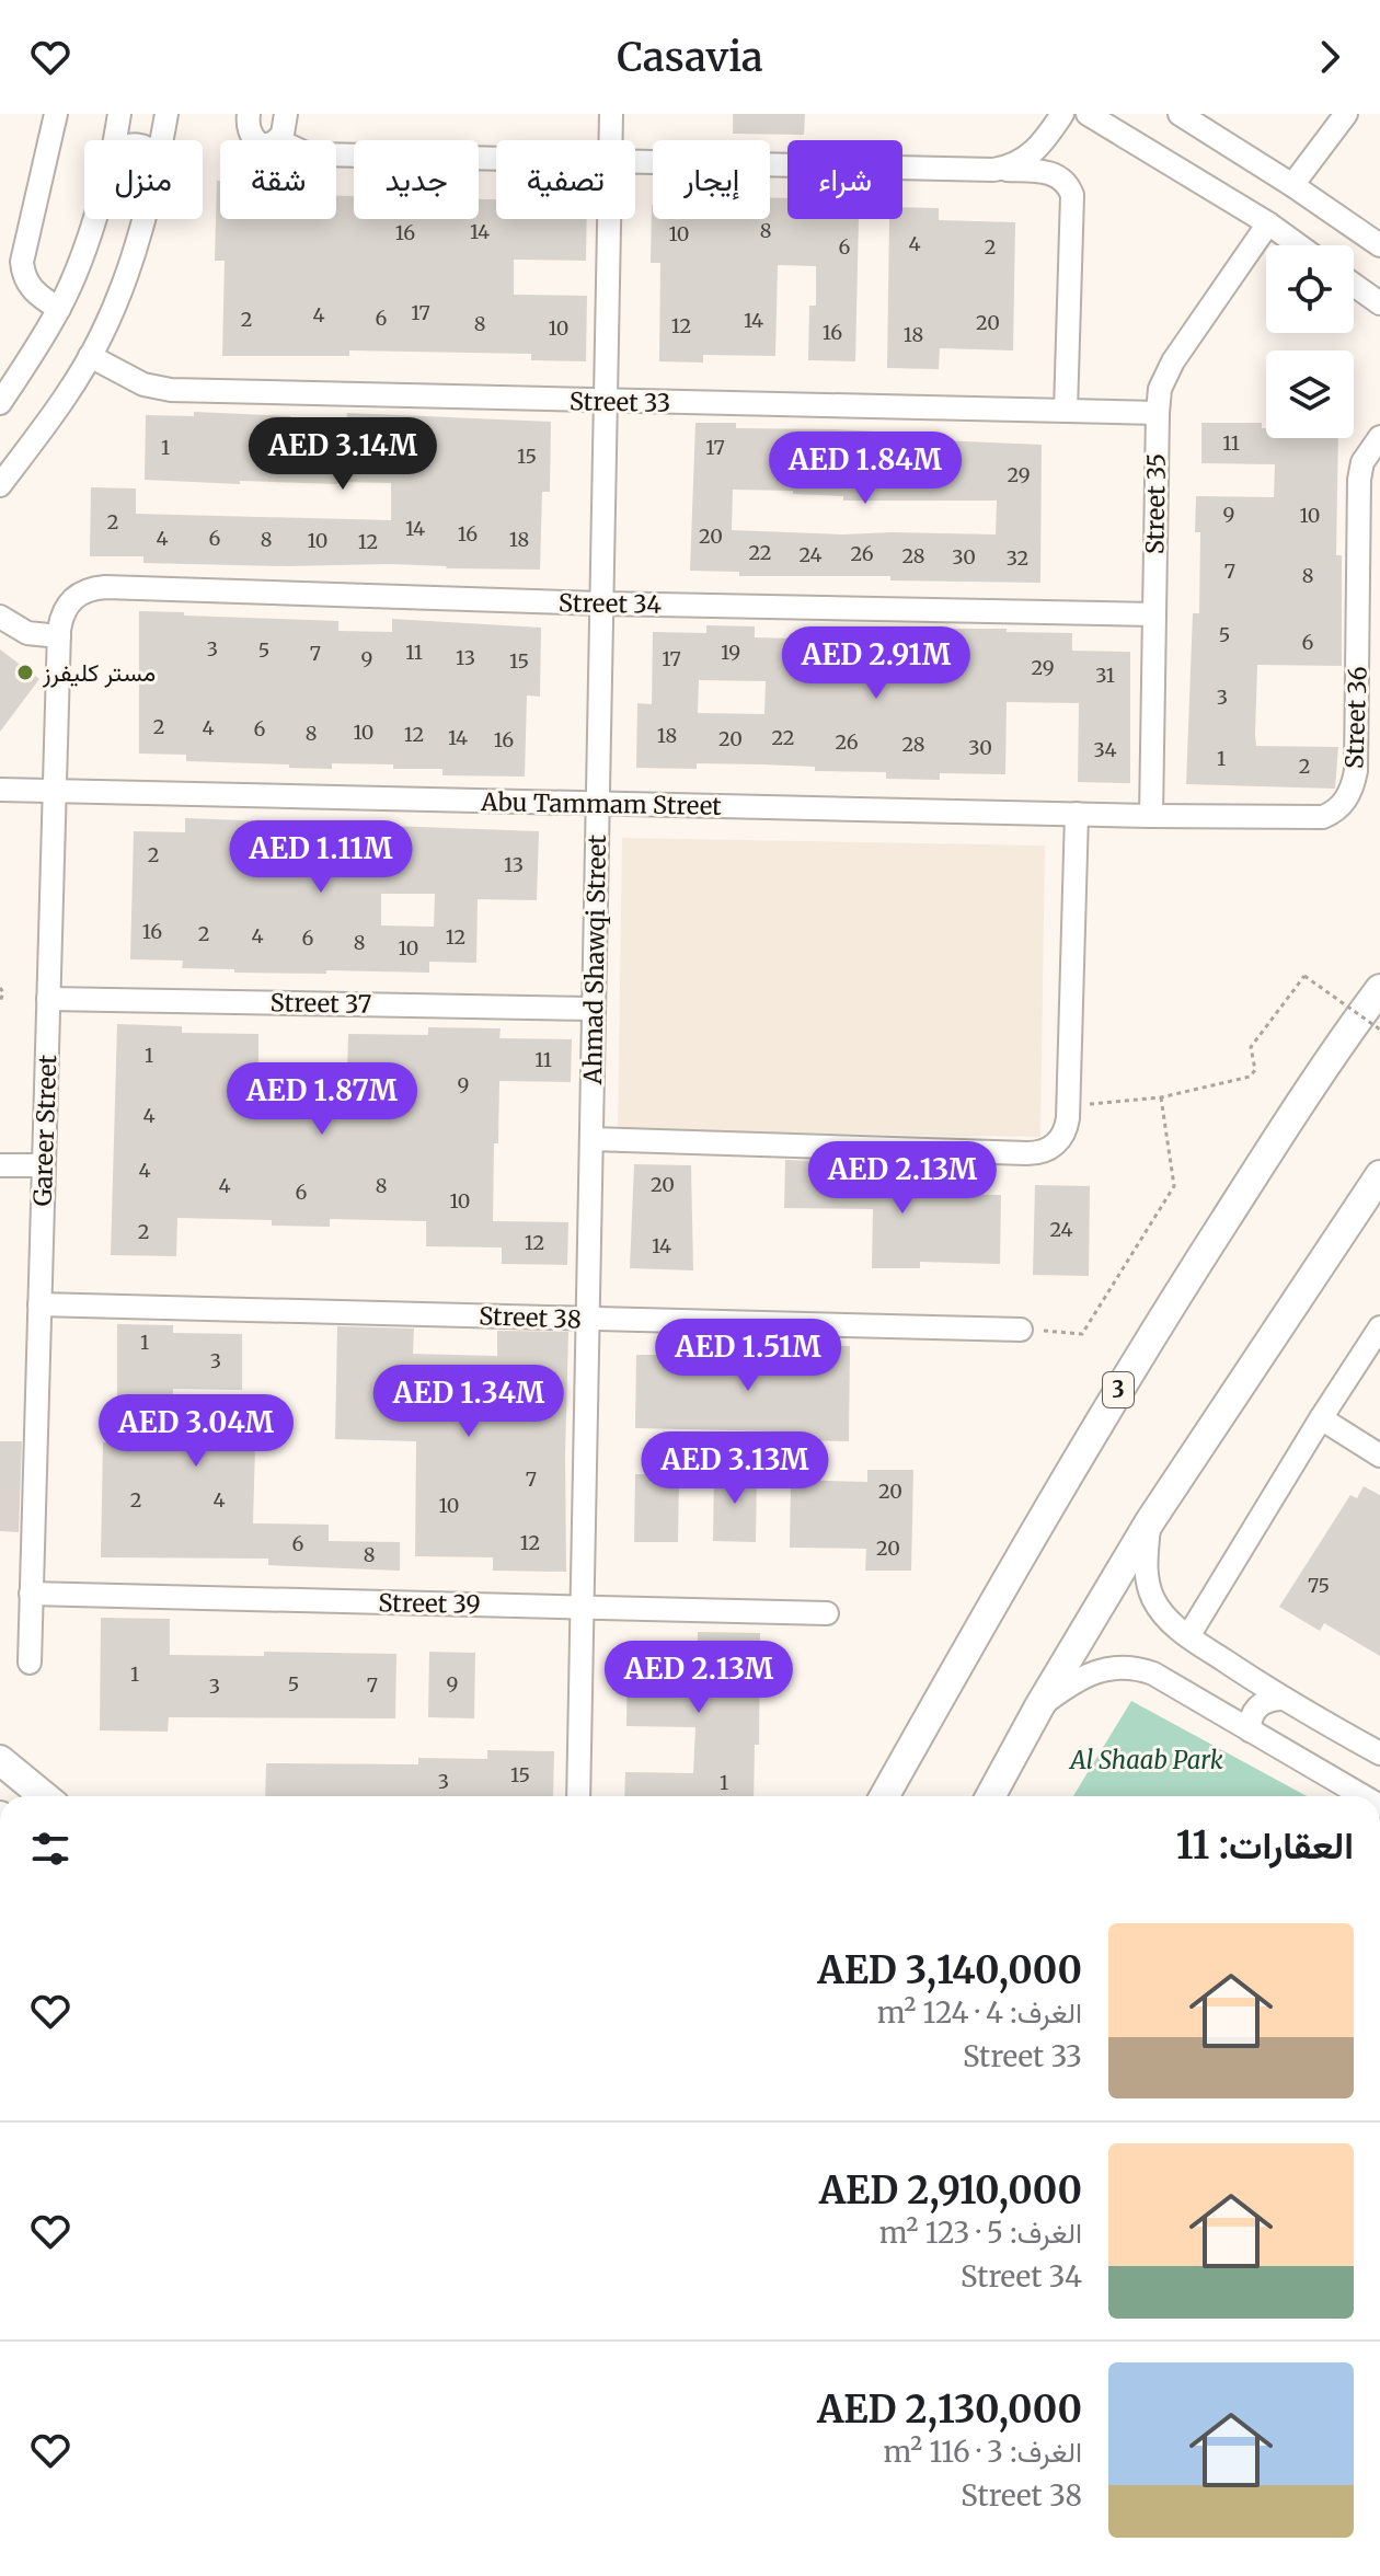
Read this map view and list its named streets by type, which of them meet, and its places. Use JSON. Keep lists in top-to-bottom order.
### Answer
{
  "streets": {
    "main road": ["3"],
    "street": [
      "Street 33",
      "Street 35",
      "Street 34",
      "Street 36",
      "Abu Tammam Street",
      "Ahmad Shawqi Street",
      "Street 37",
      "Gareer Street",
      "Street 38",
      "Street 39"
    ]
  },
  "crossings": [
    ["Street 33", "Street 35"],
    ["Street 33", "Ahmad Shawqi Street"],
    ["Street 35", "Street 34"],
    ["Street 35", "Street 36"],
    ["Street 35", "Abu Tammam Street"],
    ["Street 34", "Ahmad Shawqi Street"],
    ["Street 34", "Gareer Street"],
    ["Street 36", "Abu Tammam Street"],
    ["Abu Tammam Street", "Ahmad Shawqi Street"],
    ["Abu Tammam Street", "Gareer Street"],
    ["Ahmad Shawqi Street", "Street 37"],
    ["Ahmad Shawqi Street", "Street 38"],
    ["Ahmad Shawqi Street", "Street 39"],
    ["Street 37", "Gareer Street"],
    ["Gareer Street", "Street 38"],
    ["Gareer Street", "Street 39"]
  ],
  "parks": ["Al Shaab Park"],
  "places": ["مستر كليفرز"],
  "house_numbers": [
    "8",
    "14",
    "16",
    "10",
    "4",
    "6",
    "2",
    "17",
    "4",
    "6",
    "2",
    "14",
    "20",
    "8",
    "12",
    "10",
    "16",
    "18",
    "11",
    "1",
    "17",
    "15",
    "29",
    "9",
    "10",
    "2",
    "14",
    "16",
    "20",
    "4",
    "6",
    "8",
    "18",
    "10",
    "12",
    "22",
    "26",
    "24",
    "28",
    "30",
    "32",
    "7",
    "8",
    "5",
    "6",
    "3",
    "5",
    "11",
    "19",
    "7",
    "13",
    "9",
    "17",
    "15",
    "29",
    "31",
    "3",
    "2",
    "4",
    "6",
    "10",
    "8",
    "12",
    "18",
    "14",
    "22",
    "20",
    "16",
    "26",
    "28",
    "30",
    "34",
    "1",
    "2",
    "2",
    "13",
    "16",
    "2",
    "4",
    "12",
    "6",
    "8",
    "10",
    "1",
    "11",
    "9",
    "4",
    "4",
    "20",
    "4",
    "8",
    "6",
    "10",
    "24",
    "2",
    "12",
    "14",
    "1",
    "3",
    "7",
    "20",
    "2",
    "4",
    "10",
    "12",
    "6",
    "20",
    "8",
    "75",
    "1",
    "5",
    "9",
    "7",
    "3",
    "15",
    "3",
    "1"
  ],
  "page": {
    "header": "Casavia",
    "chip": [
      "شراء",
      "إيجار",
      "تصفية",
      "جديد",
      "شقة",
      "منزل"
    ],
    "price": [
      "AED 3.14M",
      "AED 1.84M",
      "AED 2.91M",
      "AED 1.11M",
      "AED 1.87M",
      "AED 2.13M",
      "AED 1.51M",
      "AED 1.34M",
      "AED 3.04M",
      "AED 3.13M",
      "AED 2.13M"
    ],
    "heading": "العقارات: 11",
    "list": [
      {
        "name": "AED 3,140,000",
        "note": "الغرف: 4 · 124 m² · Street 33"
      },
      {
        "name": "AED 2,910,000",
        "note": "الغرف: 5 · 123 m² · Street 34"
      },
      {
        "name": "AED 2,130,000",
        "note": "الغرف: 3 · 116 m² · Street 38"
      }
    ]
  }
}
